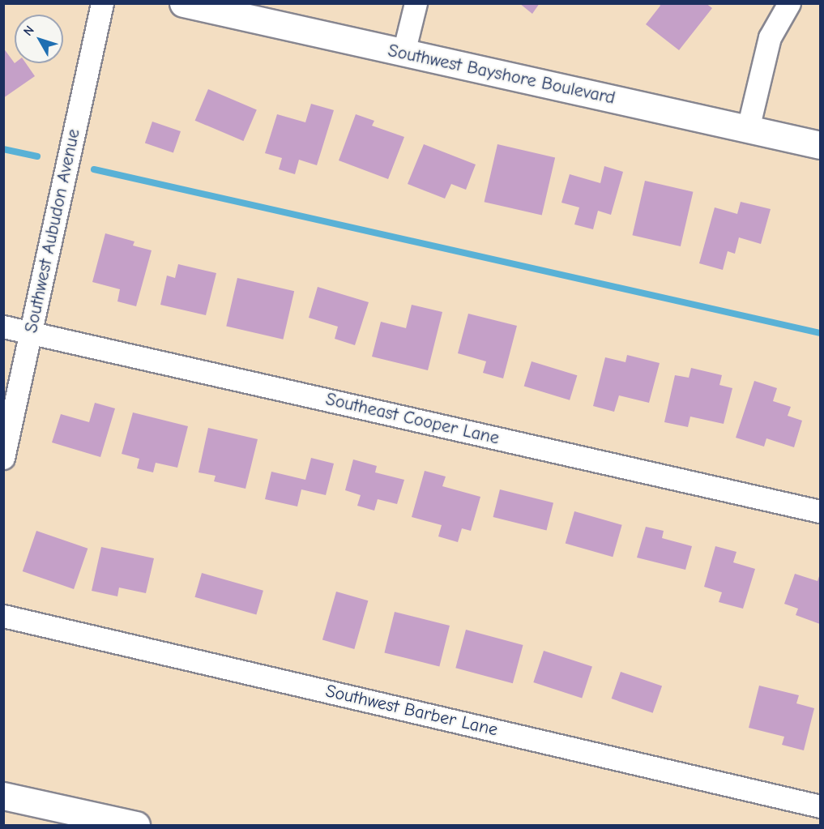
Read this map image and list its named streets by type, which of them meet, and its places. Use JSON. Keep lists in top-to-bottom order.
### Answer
{
  "streets": {
    "main road": ["Southwest Bayshore Boulevard"],
    "street": ["Southwest Aubudon Avenue", "Southeast Cooper Lane", "Southwest Barber Lane"]
  },
  "crossings": [
    ["Southwest Aubudon Avenue", "Southeast Cooper Lane"]
  ],
  "north": "top left"
}
